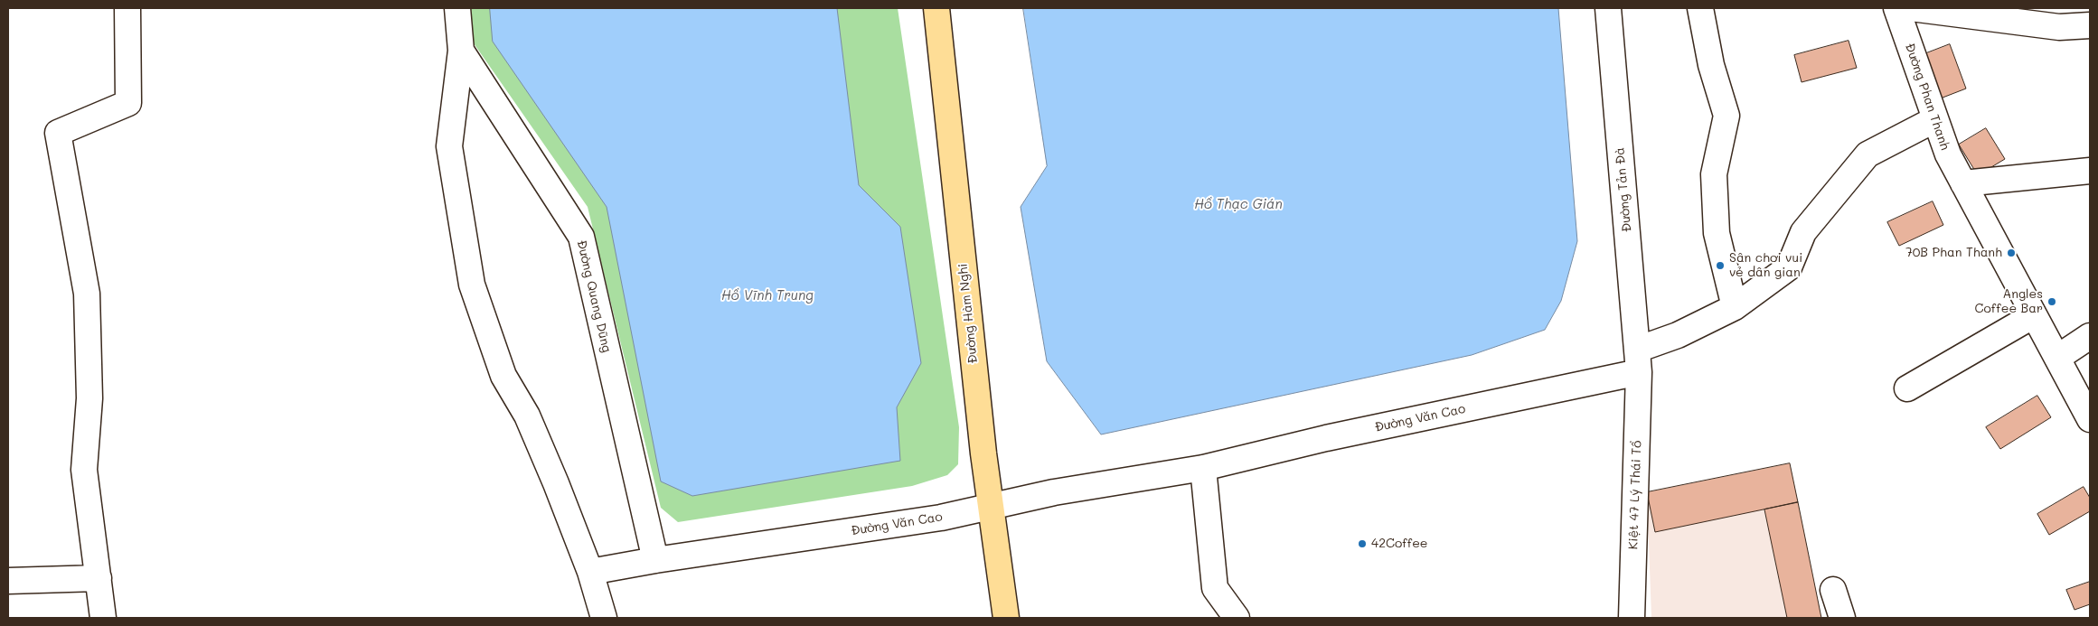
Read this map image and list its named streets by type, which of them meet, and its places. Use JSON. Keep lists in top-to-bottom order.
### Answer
{
  "streets": {
    "main road": ["Đường Hàm Nghi"],
    "street": [
      "Đường Phan Thanh",
      "Đường Tản Đà",
      "Đường Quang Dũng",
      "Đường Văn Cao",
      "Kiệt 47 Lý Thái Tổ"
    ]
  },
  "crossings": [
    ["Đường Phan Thanh", "Đường Văn Cao"],
    ["Đường Tản Đà", "Đường Văn Cao"],
    ["Đường Tản Đà", "Kiệt 47 Lý Thái Tổ"],
    ["Đường Quang Dũng", "Đường Văn Cao"],
    ["Đường Hàm Nghi", "Đường Văn Cao"],
    ["Đường Văn Cao", "Kiệt 47 Lý Thái Tổ"]
  ],
  "water": ["Hồ Thạc Gián", "Hồ Vĩnh Trung"],
  "places": [
    "70B Phan Thanh",
    "Sân chơi vui vẻ dân gian",
    "Angles Coffee Bar",
    "42Coffee"
  ]
}
